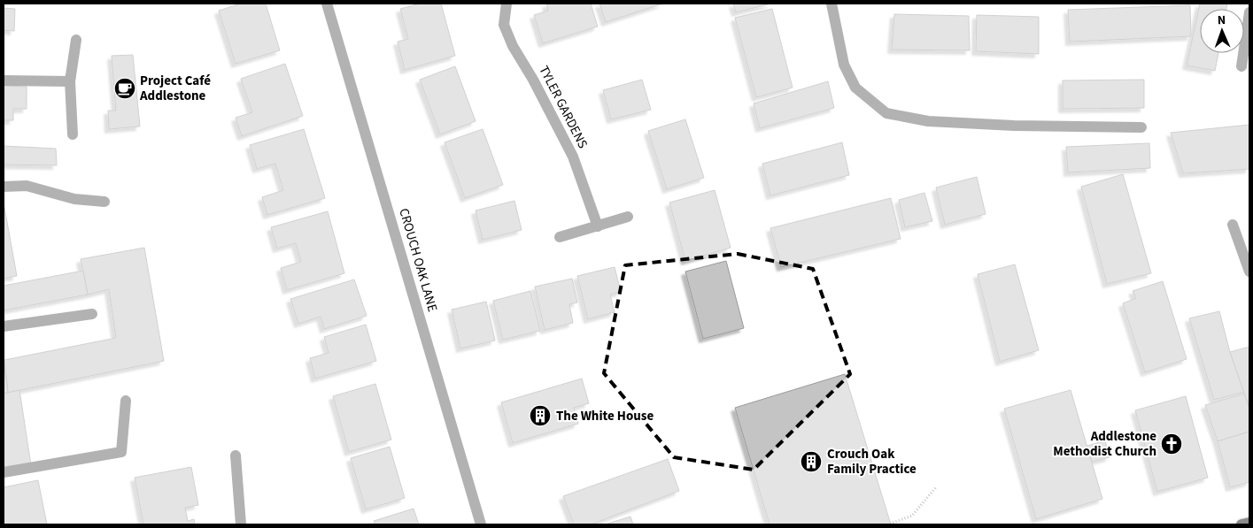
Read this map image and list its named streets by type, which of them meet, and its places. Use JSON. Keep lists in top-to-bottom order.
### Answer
{
  "streets": {
    "street": ["TYLER GARDENS", "CROUCH OAK LANE"]
  },
  "places": {
    "cafe": ["Project Café Addlestone"],
    "building": ["The White House", "Crouch Oak Family Practice"],
    "church": ["Addlestone Methodist Church"]
  },
  "north": "top"
}
